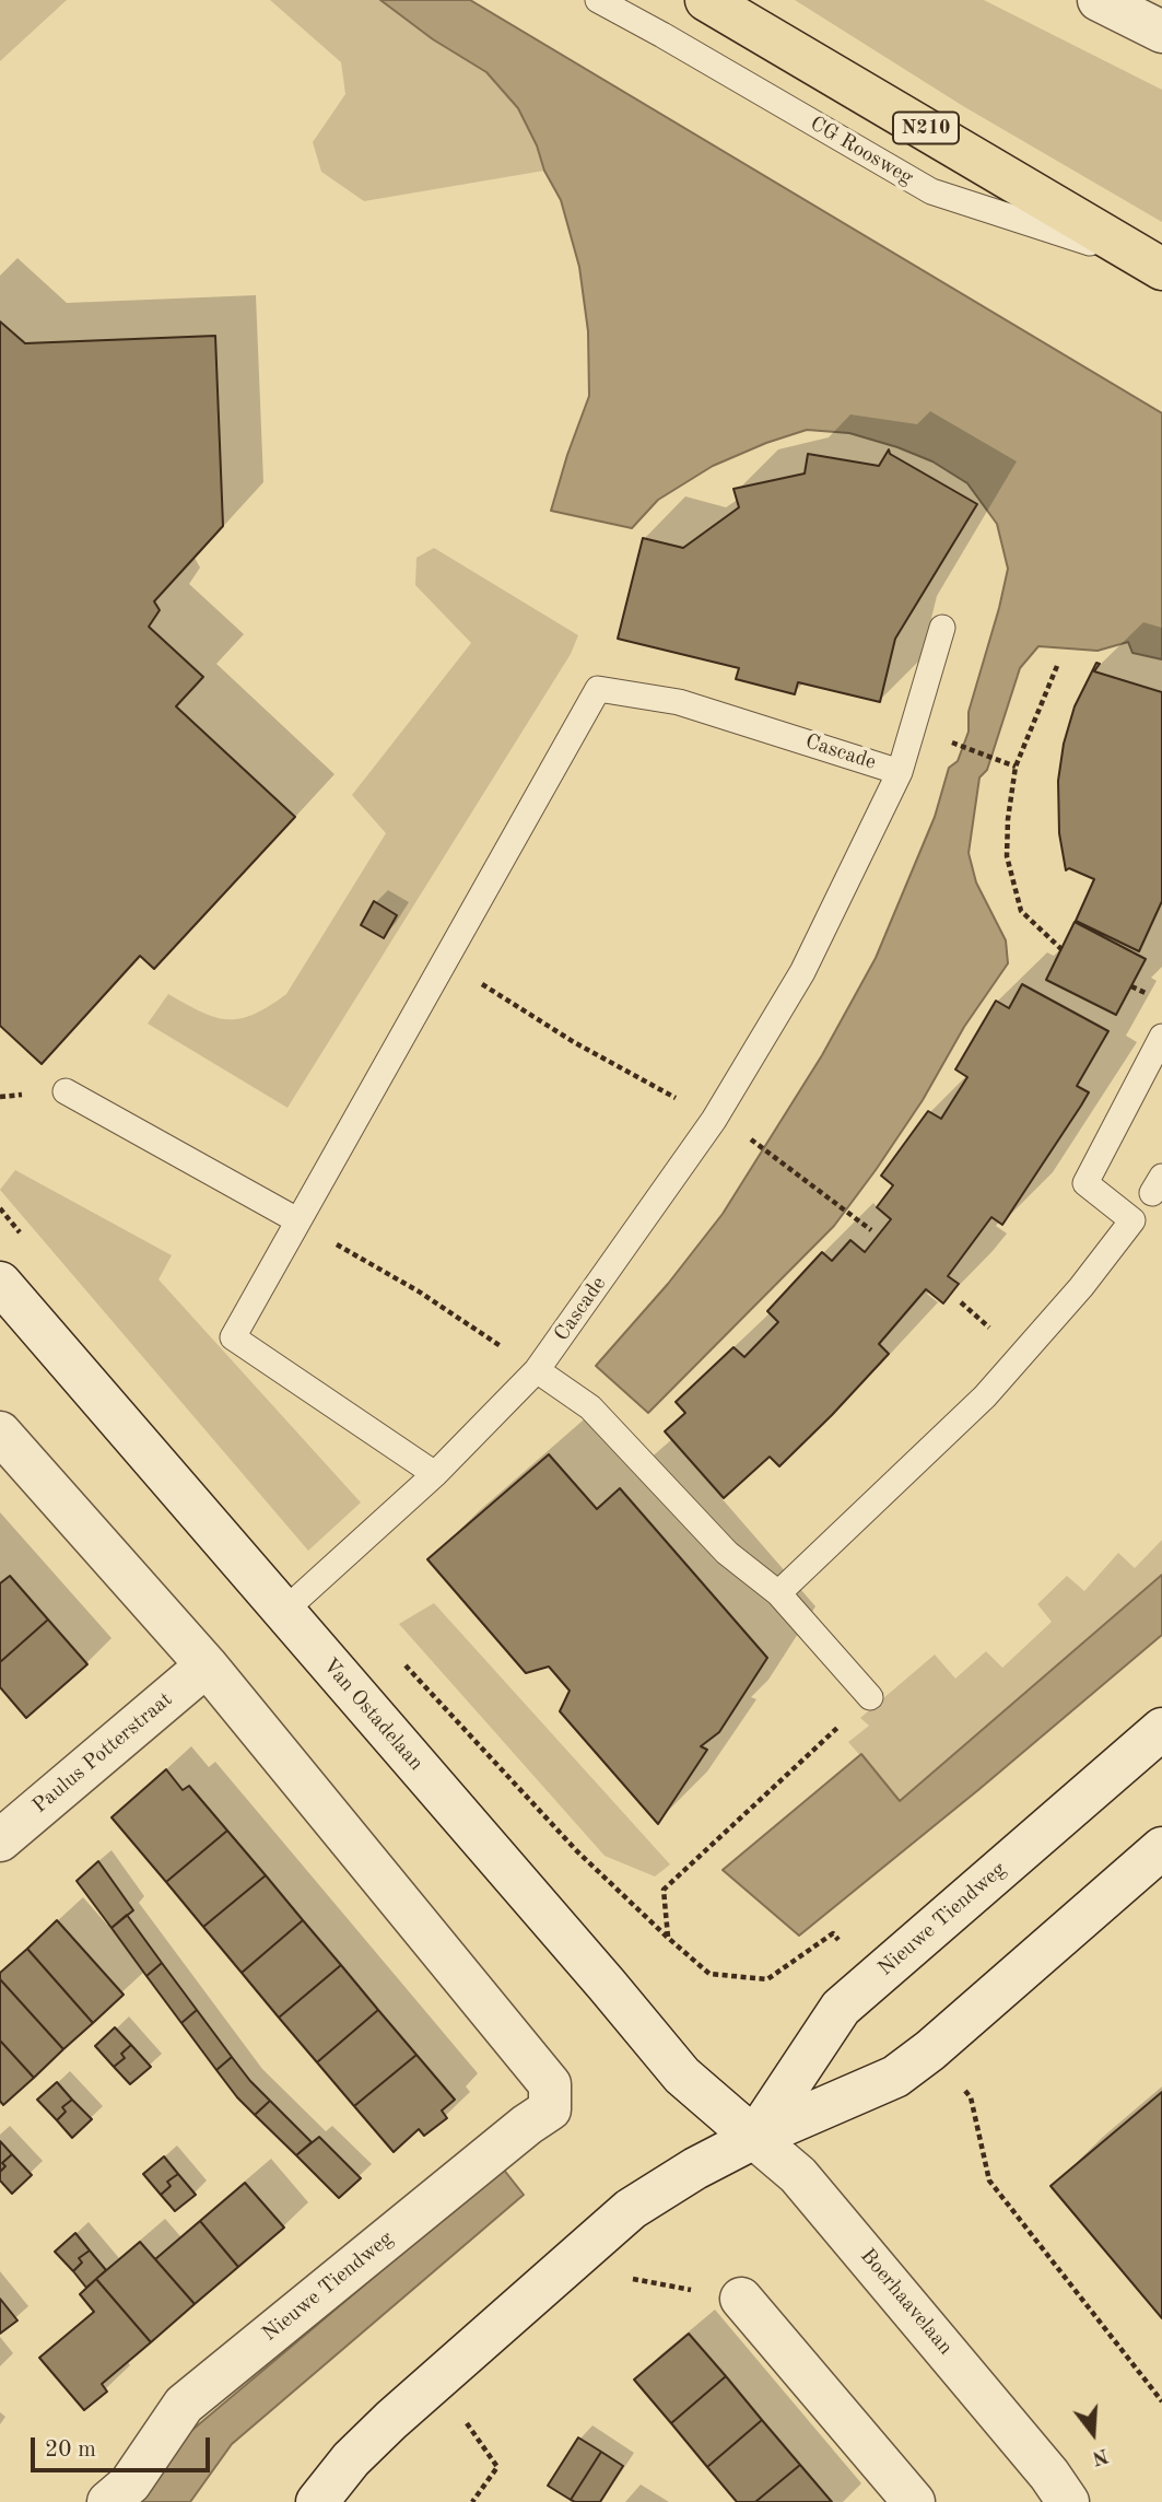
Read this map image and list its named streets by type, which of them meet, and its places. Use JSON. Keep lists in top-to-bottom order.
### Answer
{
  "streets": {
    "main road": ["N210", "CG Roosweg"],
    "street": [
      "Van Ostadelaan",
      "Paulus Potterstraat",
      "Nieuwe Tiendweg",
      "Boerhaavelaan"
    ],
    "lane": ["Cascade"]
  },
  "crossings": [
    ["Cascade", "Van Ostadelaan"],
    ["Van Ostadelaan", "Nieuwe Tiendweg"],
    ["Van Ostadelaan", "Boerhaavelaan"],
    ["Paulus Potterstraat", "Nieuwe Tiendweg"],
    ["Nieuwe Tiendweg", "Boerhaavelaan"]
  ],
  "scale_bar": "20 m",
  "north": "bottom"
}
